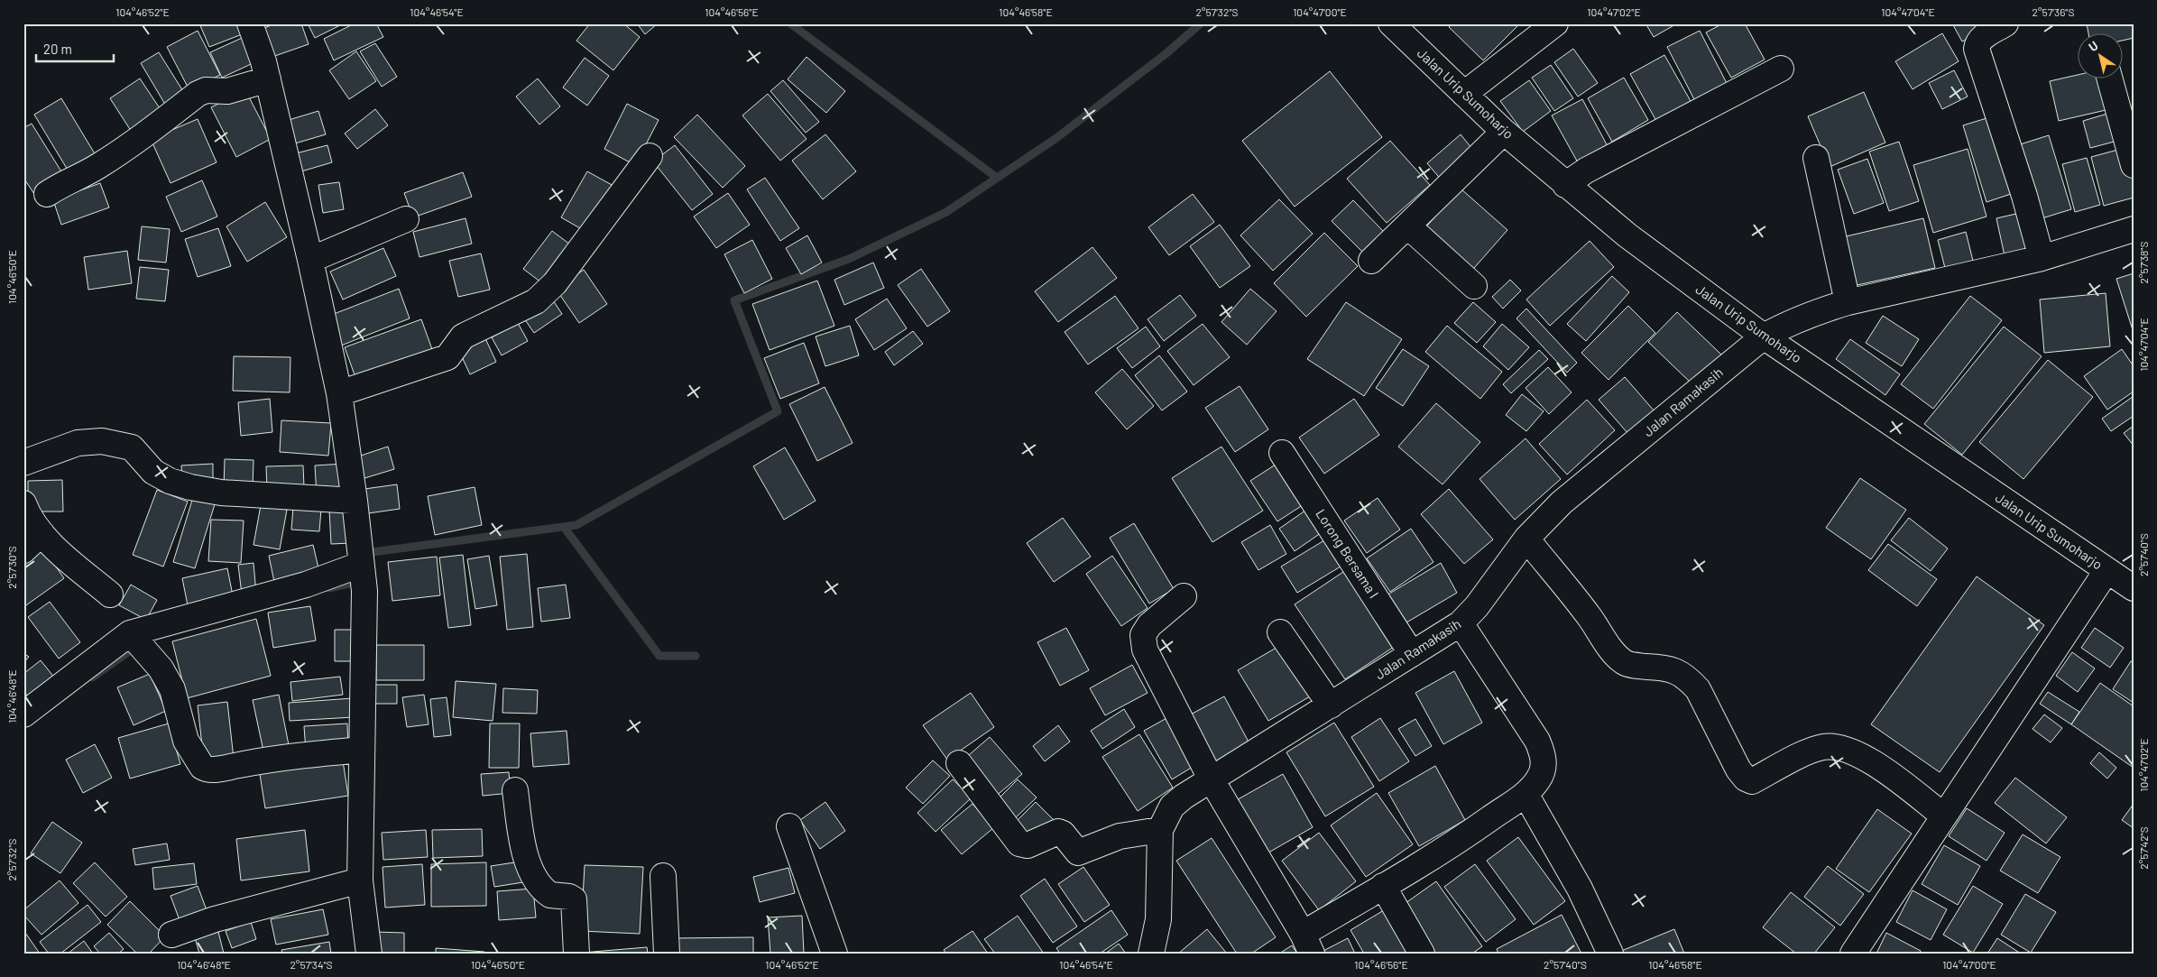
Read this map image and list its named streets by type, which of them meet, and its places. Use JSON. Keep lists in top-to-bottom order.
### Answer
{
  "streets": {
    "street": ["Jalan Urip Sumoharjo", "Jalan Ramakasih", "Lorong Bersama I"]
  },
  "crossings": [
    ["Jalan Urip Sumoharjo", "Jalan Ramakasih"],
    ["Jalan Ramakasih", "Lorong Bersama I"]
  ],
  "scale_bar": "20 m",
  "north": "top left",
  "coordinates": [
    "104°46'52\"E",
    "104°46'54\"E",
    "104°46'56\"E",
    "104°46'58\"E",
    "2°57'32\"S",
    "104°47'00\"E",
    "104°47'02\"E",
    "104°47'04\"E",
    "2°57'36\"S",
    "2°57'38\"S",
    "104°46'50\"E",
    "2°57'40\"S",
    "2°57'30\"S",
    "104°46'48\"E",
    "2°57'42\"S",
    "2°57'34\"S"
  ]
}
